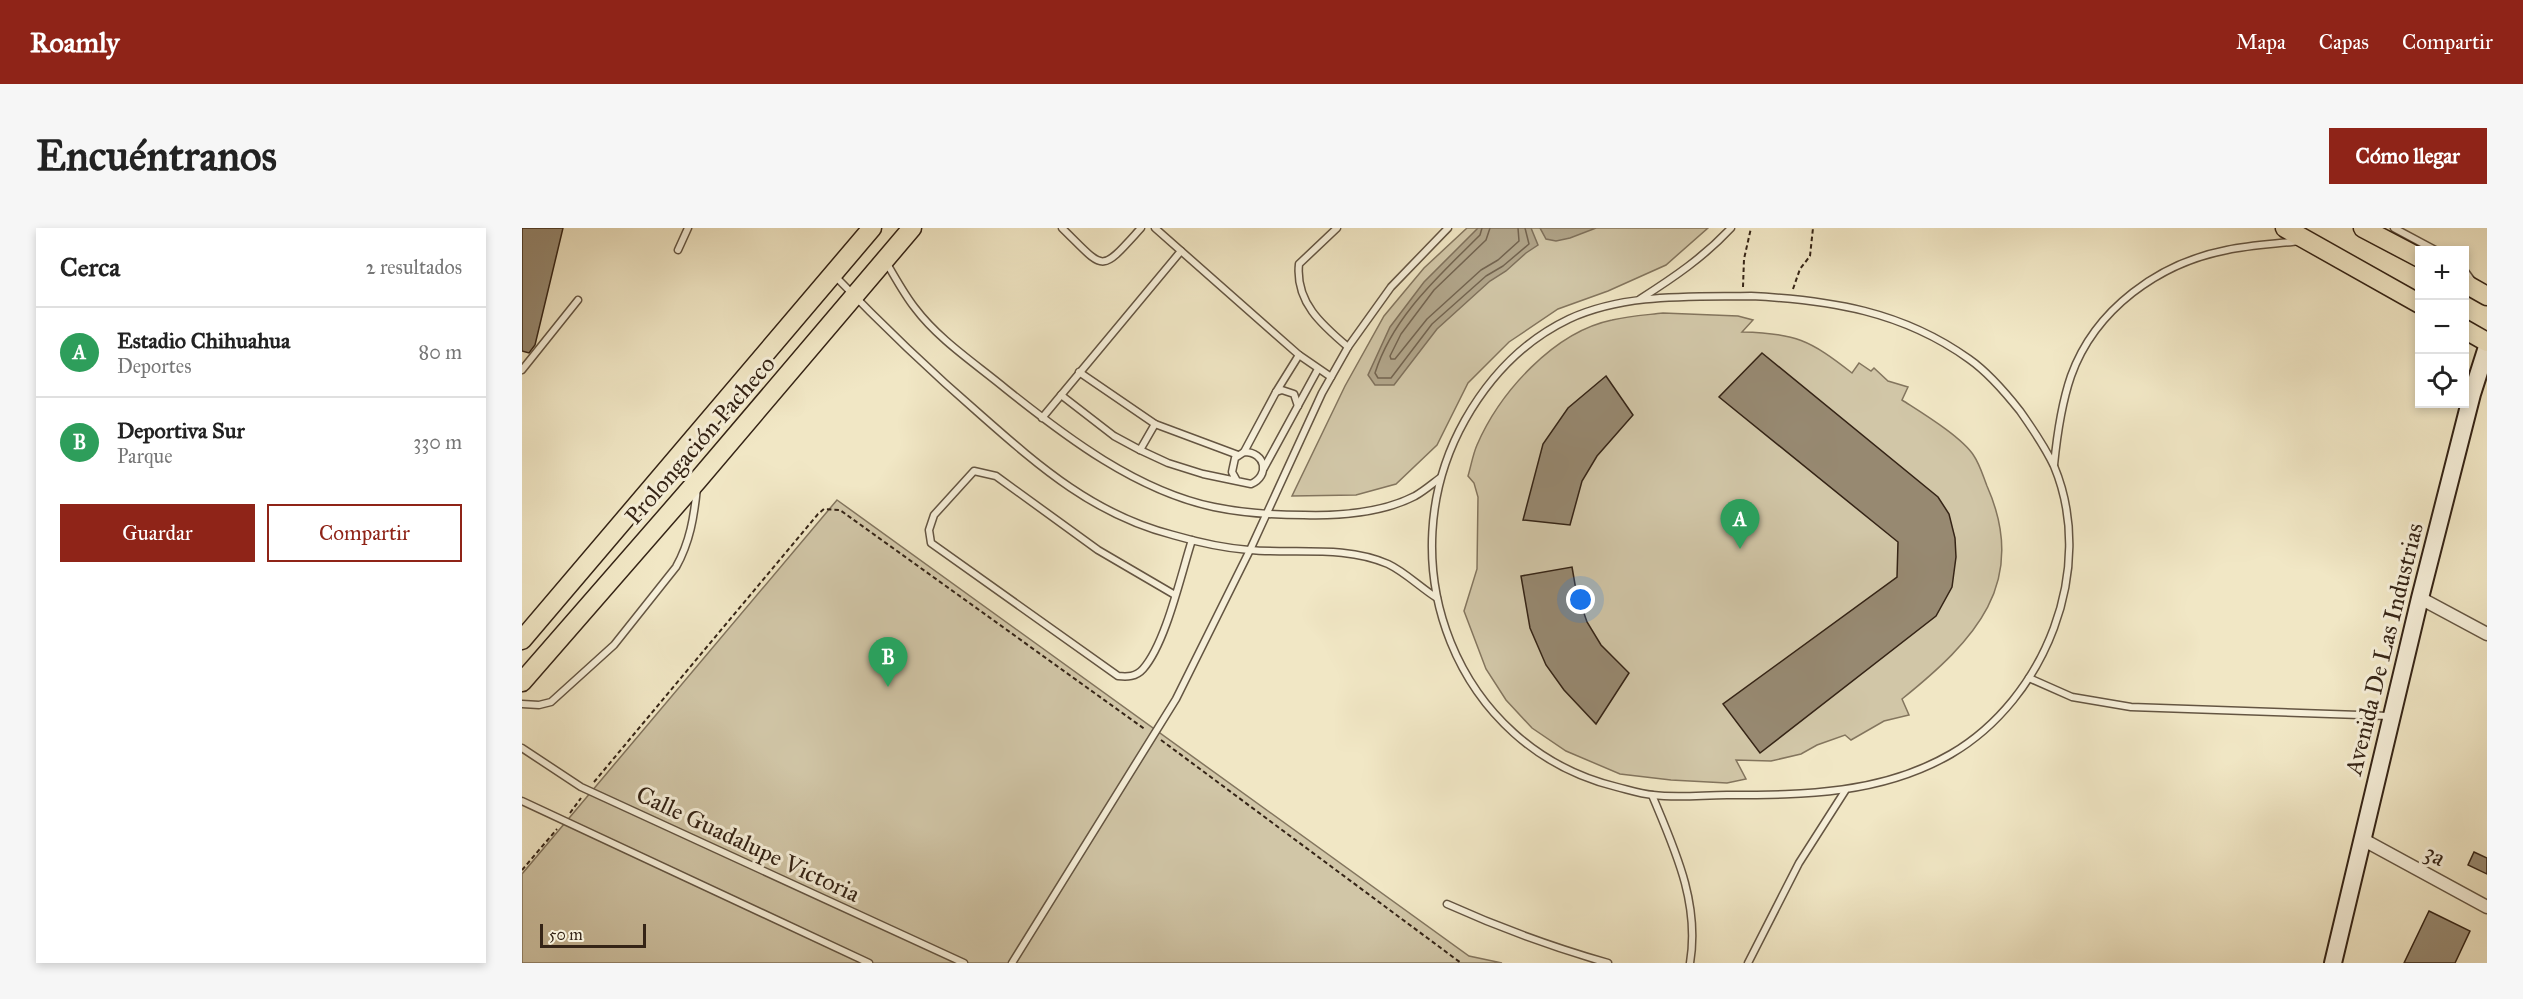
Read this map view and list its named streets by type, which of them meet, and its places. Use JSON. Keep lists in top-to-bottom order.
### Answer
{
  "streets": {
    "main road": ["Prolongación Pacheco", "Avenida De Las Industrias"],
    "street": ["3a"],
    "lane": ["Calle Guadalupe Victoria"]
  },
  "crossings": [
    ["Avenida De Las Industrias", "3a"]
  ],
  "scale_bar": "50 m",
  "page": {
    "header": "Roamly",
    "nav": ["Mapa", "Capas", "Compartir"],
    "buttons": [
      "Cómo llegar",
      ["Guardar", "Compartir"]
    ],
    "title": "Encuéntranos",
    "heading": ["Cerca", "2 resultados"],
    "map_buttons": ["+", "−"],
    "list": [
      {
        "mark": "A",
        "name": "Estadio Chihuahua",
        "note": "Deportes",
        "value": "80 m"
      },
      {
        "mark": "B",
        "name": "Deportiva Sur",
        "note": "Parque",
        "value": "330 m"
      }
    ],
    "pins": ["A", "B"],
    "scale": "50 m"
  }
}
